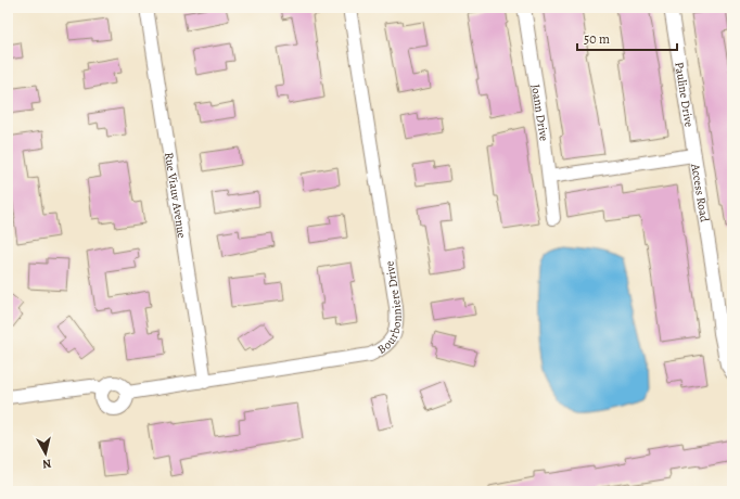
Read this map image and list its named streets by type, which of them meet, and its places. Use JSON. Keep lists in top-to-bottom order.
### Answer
{
  "streets": {
    "street": [
      "Pauline Drive",
      "Joann Drive",
      "Access Road",
      "Rue Viauv Avenue",
      "Bourbonniere Drive"
    ]
  },
  "crossings": [
    ["Pauline Drive", "Access Road"],
    ["Joann Drive", "Access Road"],
    ["Rue Viauv Avenue", "Bourbonniere Drive"]
  ],
  "scale_bar": "50 m",
  "north": "bottom"
}
